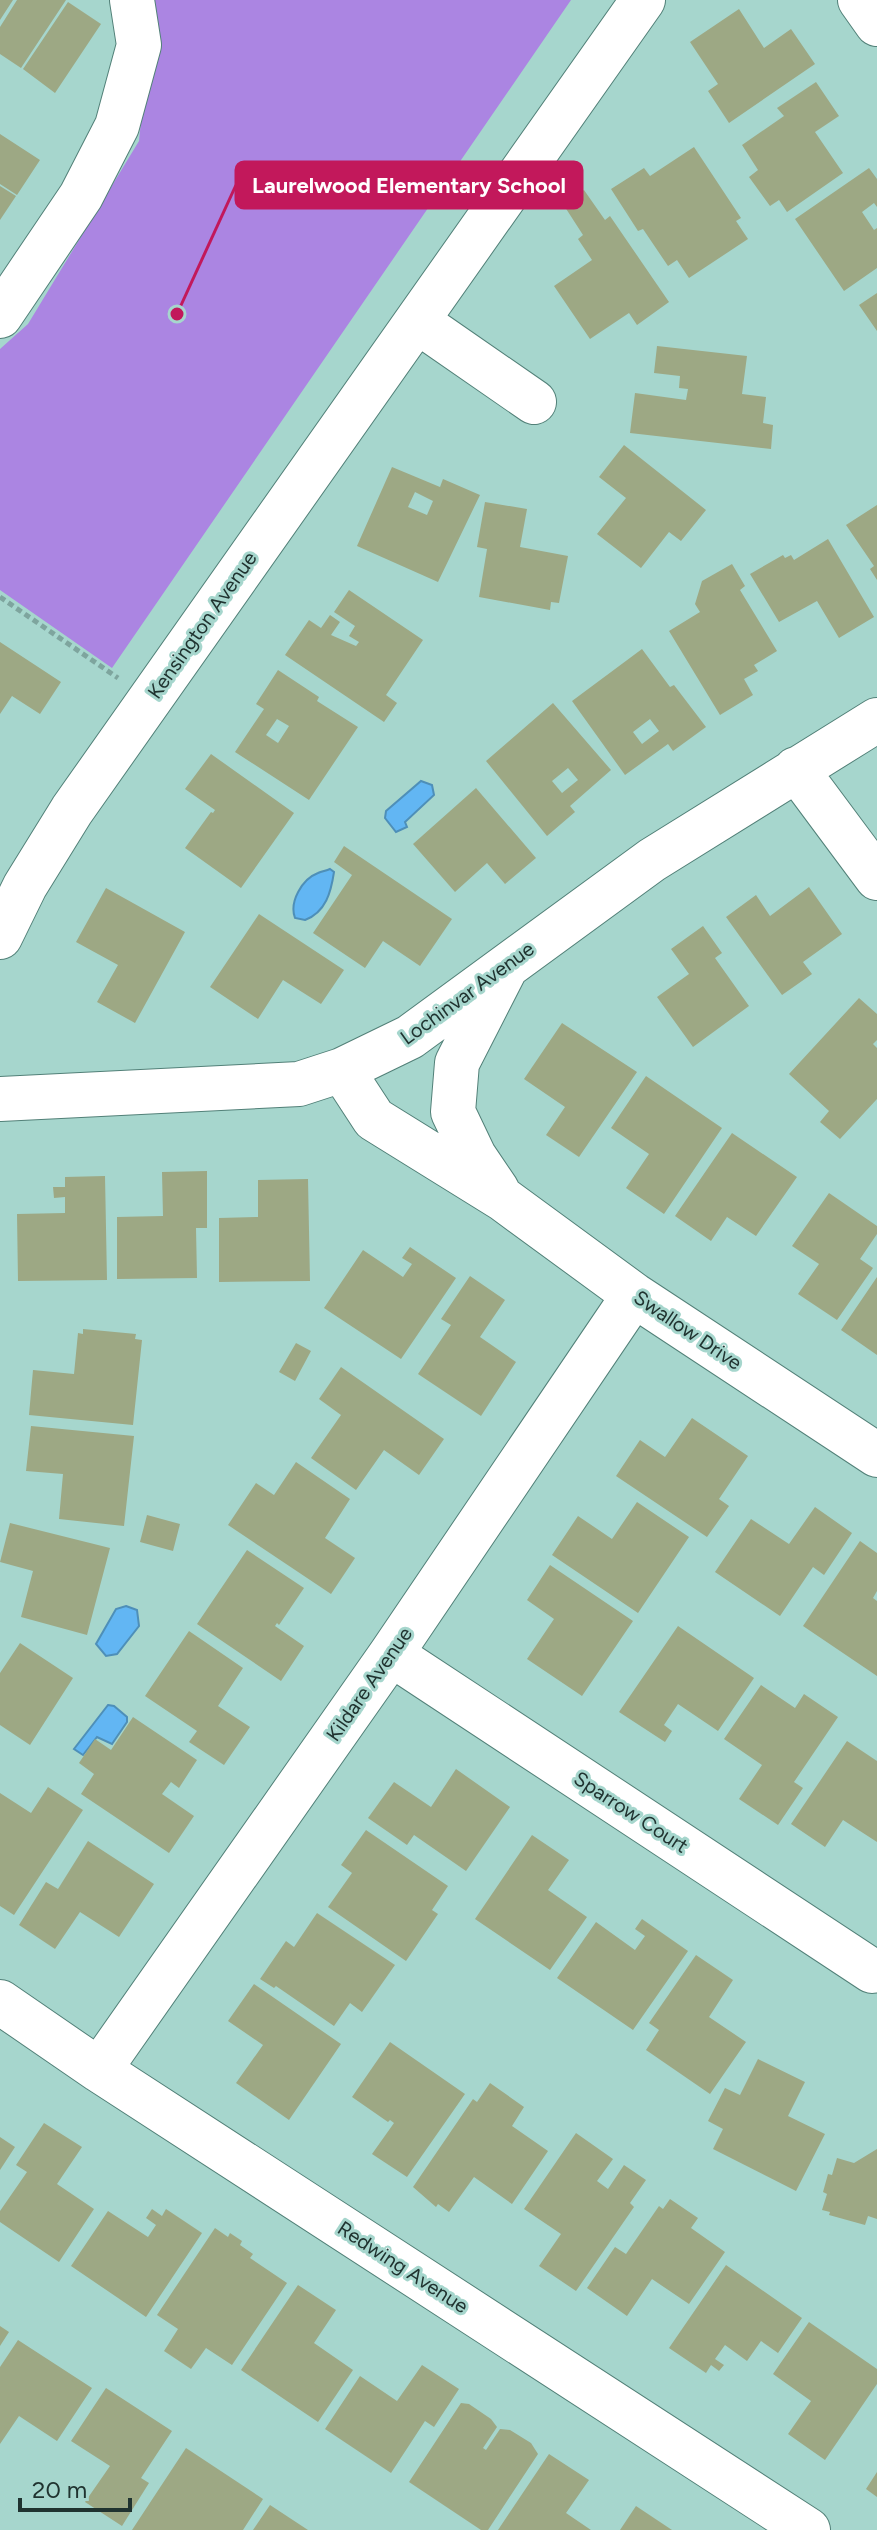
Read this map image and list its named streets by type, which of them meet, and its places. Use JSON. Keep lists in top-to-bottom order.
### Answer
{
  "streets": {
    "street": [
      "Kensington Avenue",
      "Lochinvar Avenue",
      "Swallow Drive",
      "Kildare Avenue",
      "Sparrow Court",
      "Redwing Avenue"
    ]
  },
  "crossings": [
    ["Lochinvar Avenue", "Swallow Drive"],
    ["Swallow Drive", "Kildare Avenue"],
    ["Kildare Avenue", "Sparrow Court"],
    ["Kildare Avenue", "Redwing Avenue"]
  ],
  "places": ["Laurelwood Elementary School"],
  "scale_bar": "20 m"
}
